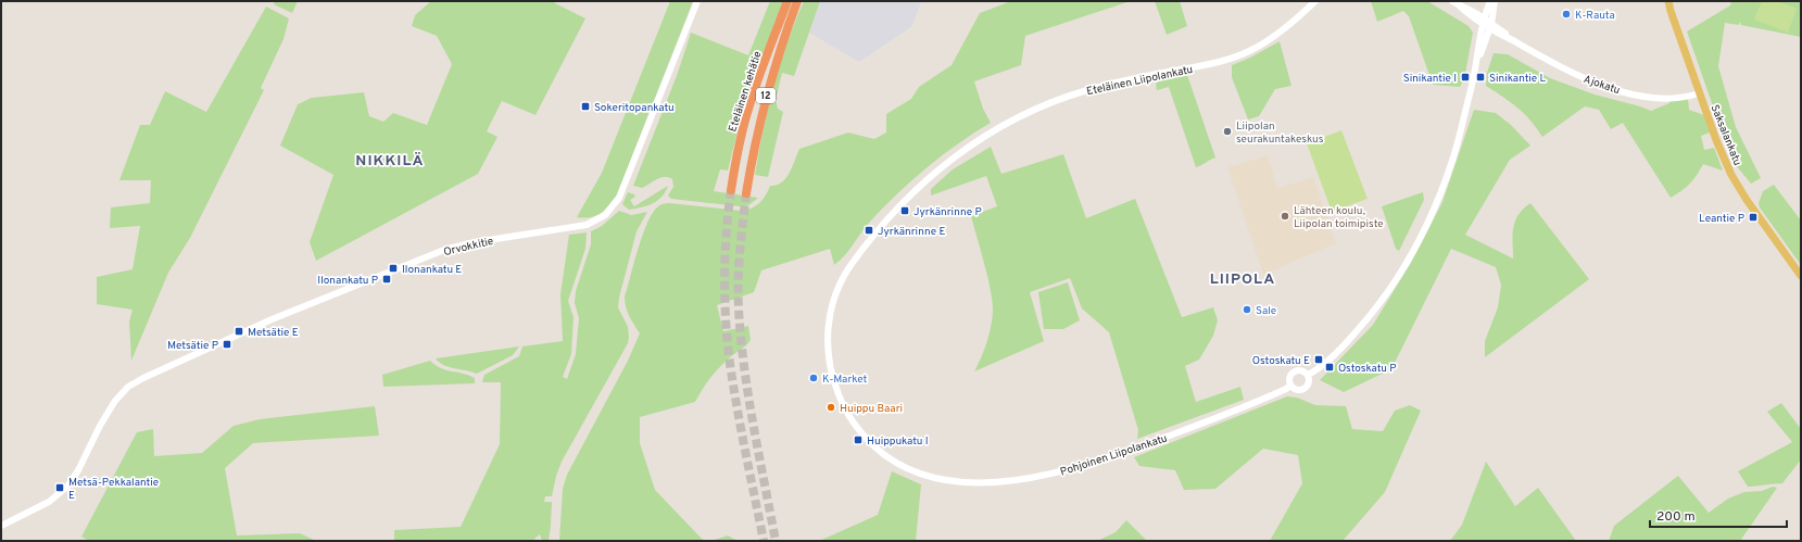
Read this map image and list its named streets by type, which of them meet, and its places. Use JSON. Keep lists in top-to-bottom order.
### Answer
{
  "streets": {
    "highway": ["Eteläinen kehätie", "12"],
    "main road": ["Saksalankatu"],
    "street": [
      "Eteläinen Liipolankatu",
      "Ajokatu",
      "Orvokkitie",
      "Pohjoinen Liipolankatu"
    ]
  },
  "crossings": [
    ["Eteläinen Liipolankatu", "Pohjoinen Liipolankatu"],
    ["Ajokatu", "Saksalankatu"]
  ],
  "districts": ["NIKKILÄ", "LIIPOLA"],
  "places": {
    "other": [
      "K-Rauta",
      "Liipolan seurakuntakeskus",
      "Lähteen koulu, Liipolan toimipiste",
      "Sale",
      "K-Market",
      "Huippu Baari"
    ],
    "transit": [
      "Sinikantie I",
      "Sinikantie L",
      "Sokeritopankatu",
      "Jyrkänrinne P",
      "Leantie P",
      "Jyrkänrinne E",
      "Ilonankatu E",
      "Ilonankatu P",
      "Metsätie E",
      "Metsätie P",
      "Ostoskatu E",
      "Ostoskatu P",
      "Huippukatu I",
      "Metsä-Pekkalantie E"
    ]
  },
  "scale_bar": "200 m"
}
